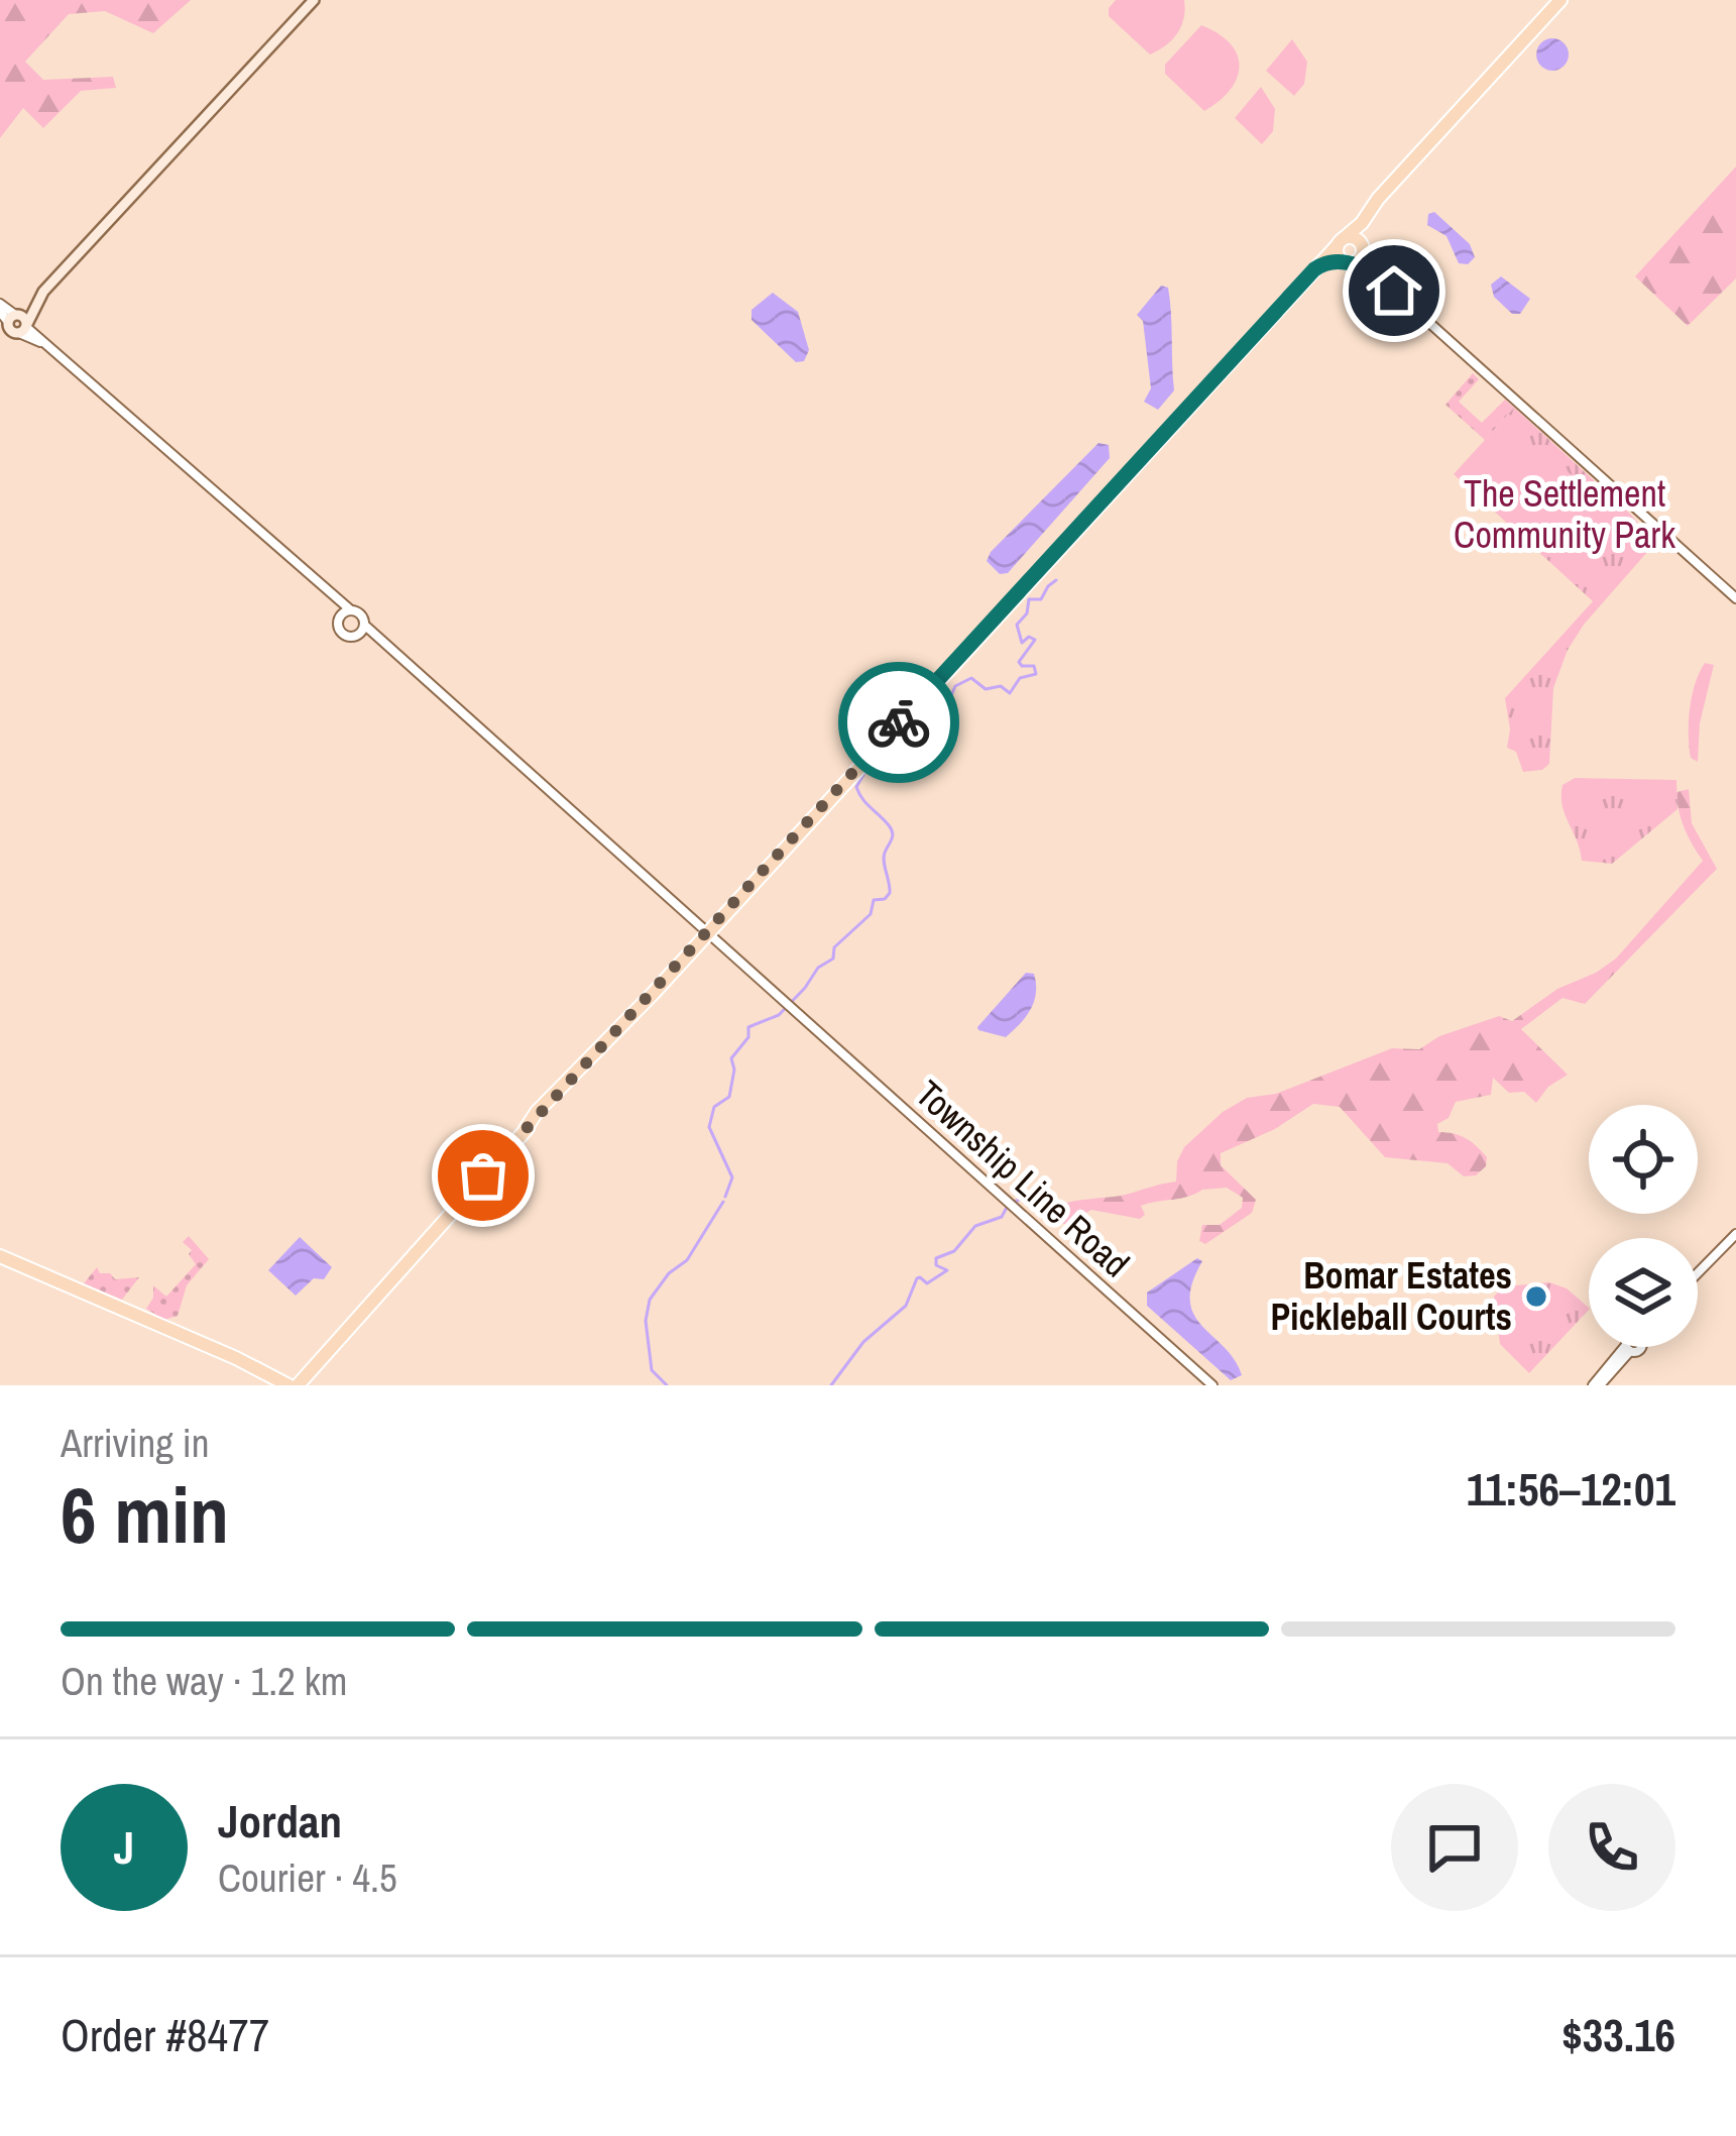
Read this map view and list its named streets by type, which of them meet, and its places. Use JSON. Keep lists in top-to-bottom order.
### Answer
{
  "streets": {
    "street": ["Township Line Road"]
  },
  "parks": ["The Settlement Community Park"],
  "places": ["Bomar Estates Pickleball Courts"],
  "page": {
    "heading": ["6 min", "Arriving in", "11:56–12:01"],
    "panel": [
      "Jordan",
      "Courier · 4.5",
      "Order #8477",
      "$33.16"
    ],
    "bar": "On the way · 1.2 km",
    "round": "J"
  }
}
